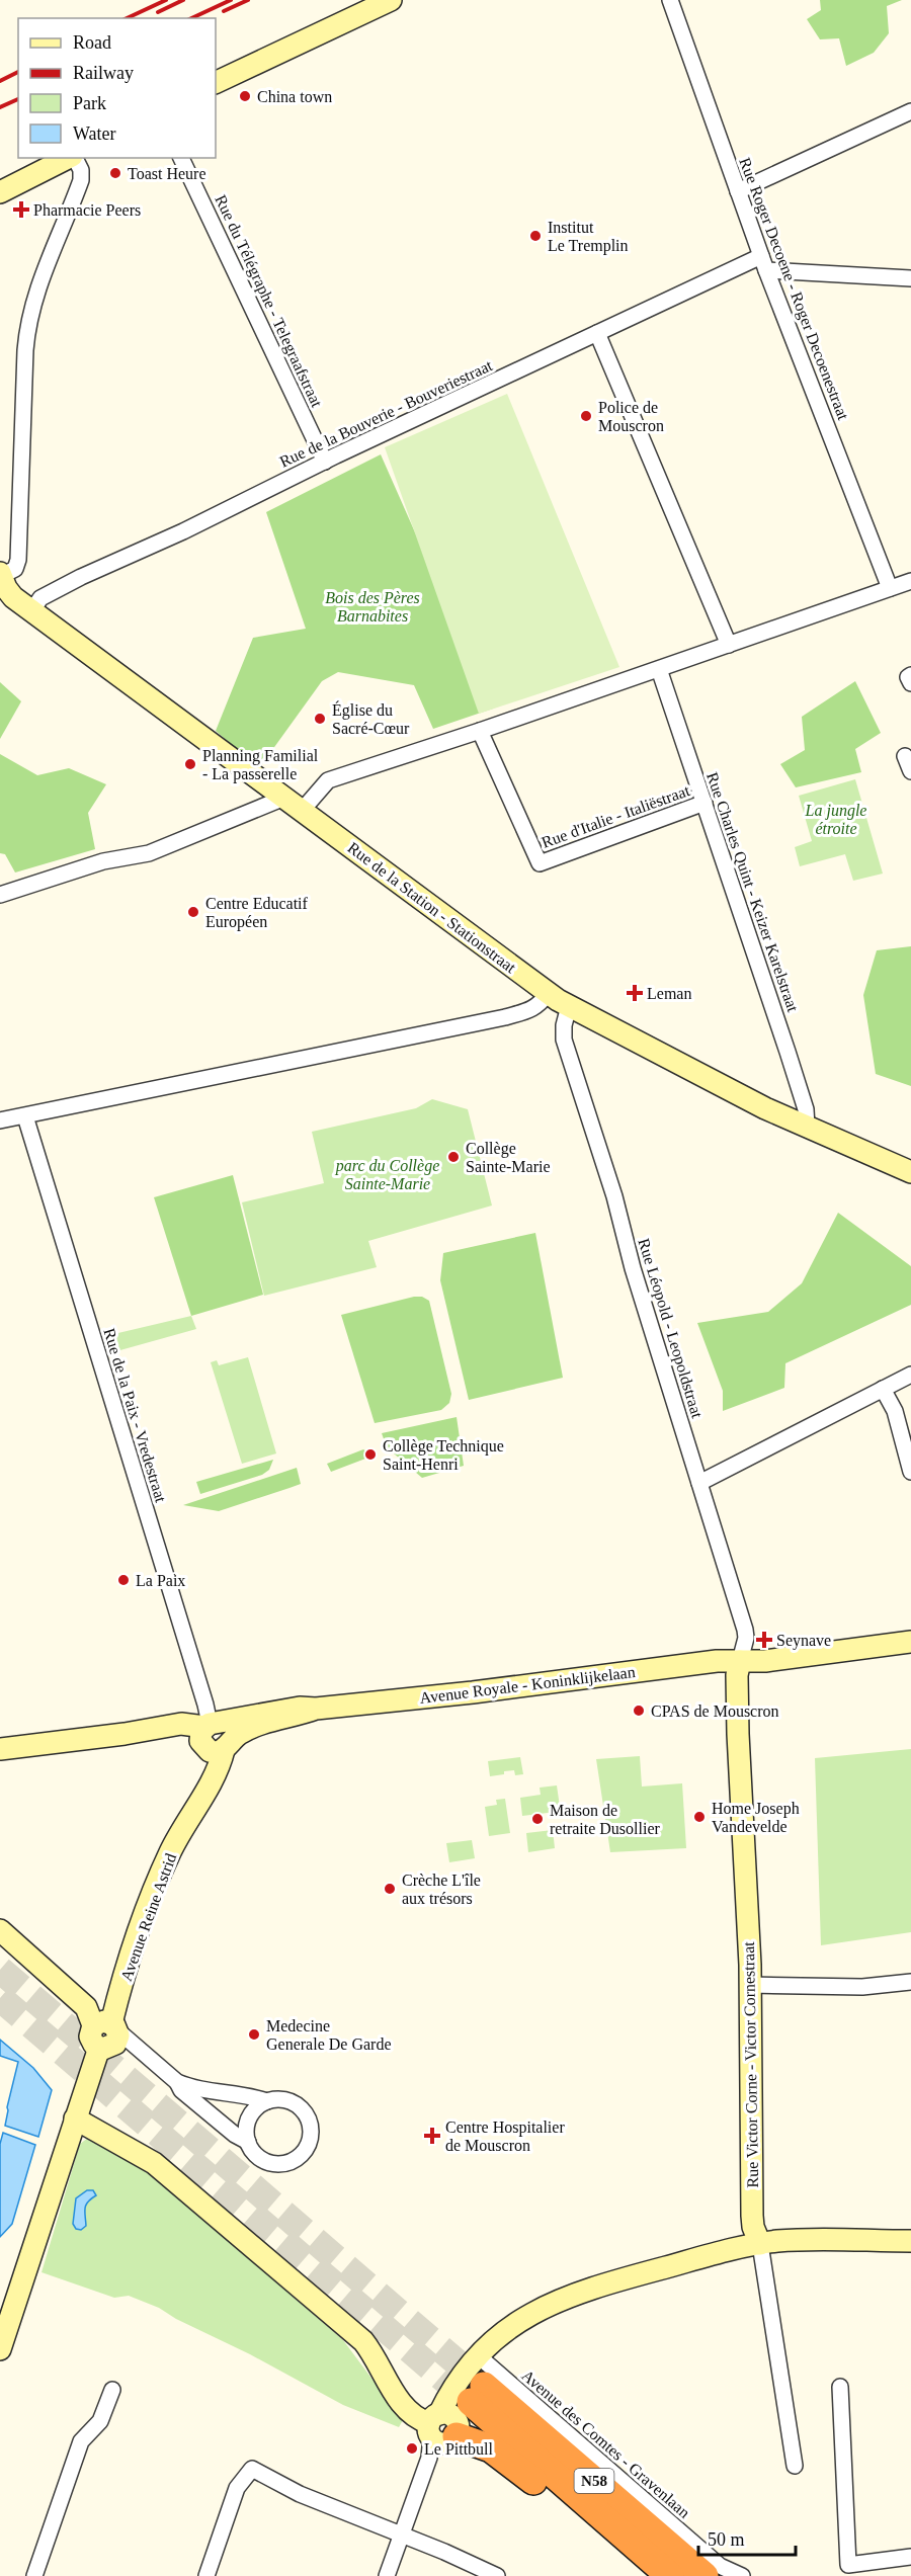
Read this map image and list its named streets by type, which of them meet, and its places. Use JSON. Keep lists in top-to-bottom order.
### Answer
{
  "streets": {
    "highway": ["N58"],
    "street": [
      "Rue Roger Decoene - Roger Decoenestraat",
      "Rue du Télégraphe - Telegraafstraat",
      "Rue de la Bouverie - Bouveriestraat",
      "Rue d'Italie - Italiëstraat",
      "Rue Charles Quint - Keizer Karelstraat",
      "Rue de la Station - Stationstraat",
      "Rue Léopold - Leopoldstraat",
      "Rue de la Paix - Vredestraat",
      "Avenue Royale - Koninklijkelaan",
      "Avenue Reine Astrid",
      "Rue Victor Corne - Victor Cornestraat",
      "Avenue des Comtes - Gravenlaan"
    ]
  },
  "crossings": [
    ["Rue Roger Decoene - Roger Decoenestraat", "Rue de la Bouverie - Bouveriestraat"],
    ["Rue du Télégraphe - Telegraafstraat", "Rue de la Bouverie - Bouveriestraat"],
    ["Rue de la Bouverie - Bouveriestraat", "Rue de la Station - Stationstraat"],
    ["Rue d'Italie - Italiëstraat", "Rue Charles Quint - Keizer Karelstraat"],
    ["Rue Charles Quint - Keizer Karelstraat", "Rue de la Station - Stationstraat"],
    ["Rue de la Station - Stationstraat", "Rue Léopold - Leopoldstraat"],
    ["Rue Léopold - Leopoldstraat", "Avenue Royale - Koninklijkelaan"],
    ["Rue Léopold - Leopoldstraat", "Rue Victor Corne - Victor Cornestraat"],
    ["Rue de la Paix - Vredestraat", "Avenue Royale - Koninklijkelaan"],
    ["Rue de la Paix - Vredestraat", "Avenue Reine Astrid"],
    ["Avenue Royale - Koninklijkelaan", "Avenue Reine Astrid"],
    ["Avenue Royale - Koninklijkelaan", "Rue Victor Corne - Victor Cornestraat"]
  ],
  "parks": ["Bois des Pères Barnabites", "La jungle étroite", "parc du Collège Sainte-Marie"],
  "places": {
    "other": [
      "China town",
      "Toast Heure",
      "Institut Le Tremplin",
      "Police de Mouscron",
      "Église du Sacré-Cœur",
      "Planning Familial - La passerelle",
      "Centre Educatif Européen",
      "Collège Sainte-Marie",
      "Collège Technique Saint-Henri",
      "La Paix",
      "CPAS de Mouscron",
      "Home Joseph Vandevelde",
      "Maison de retraite Dusollier",
      "Crèche L'île aux trésors",
      "Medecine Generale De Garde",
      "Le Pittbull"
    ],
    "health": [
      "Pharmacie Peers",
      "Leman",
      "Seynave",
      "Centre Hospitalier de Mouscron"
    ]
  },
  "legend": [
    "Road",
    "Railway",
    "Park",
    "Water"
  ],
  "scale_bar": "50 m"
}
